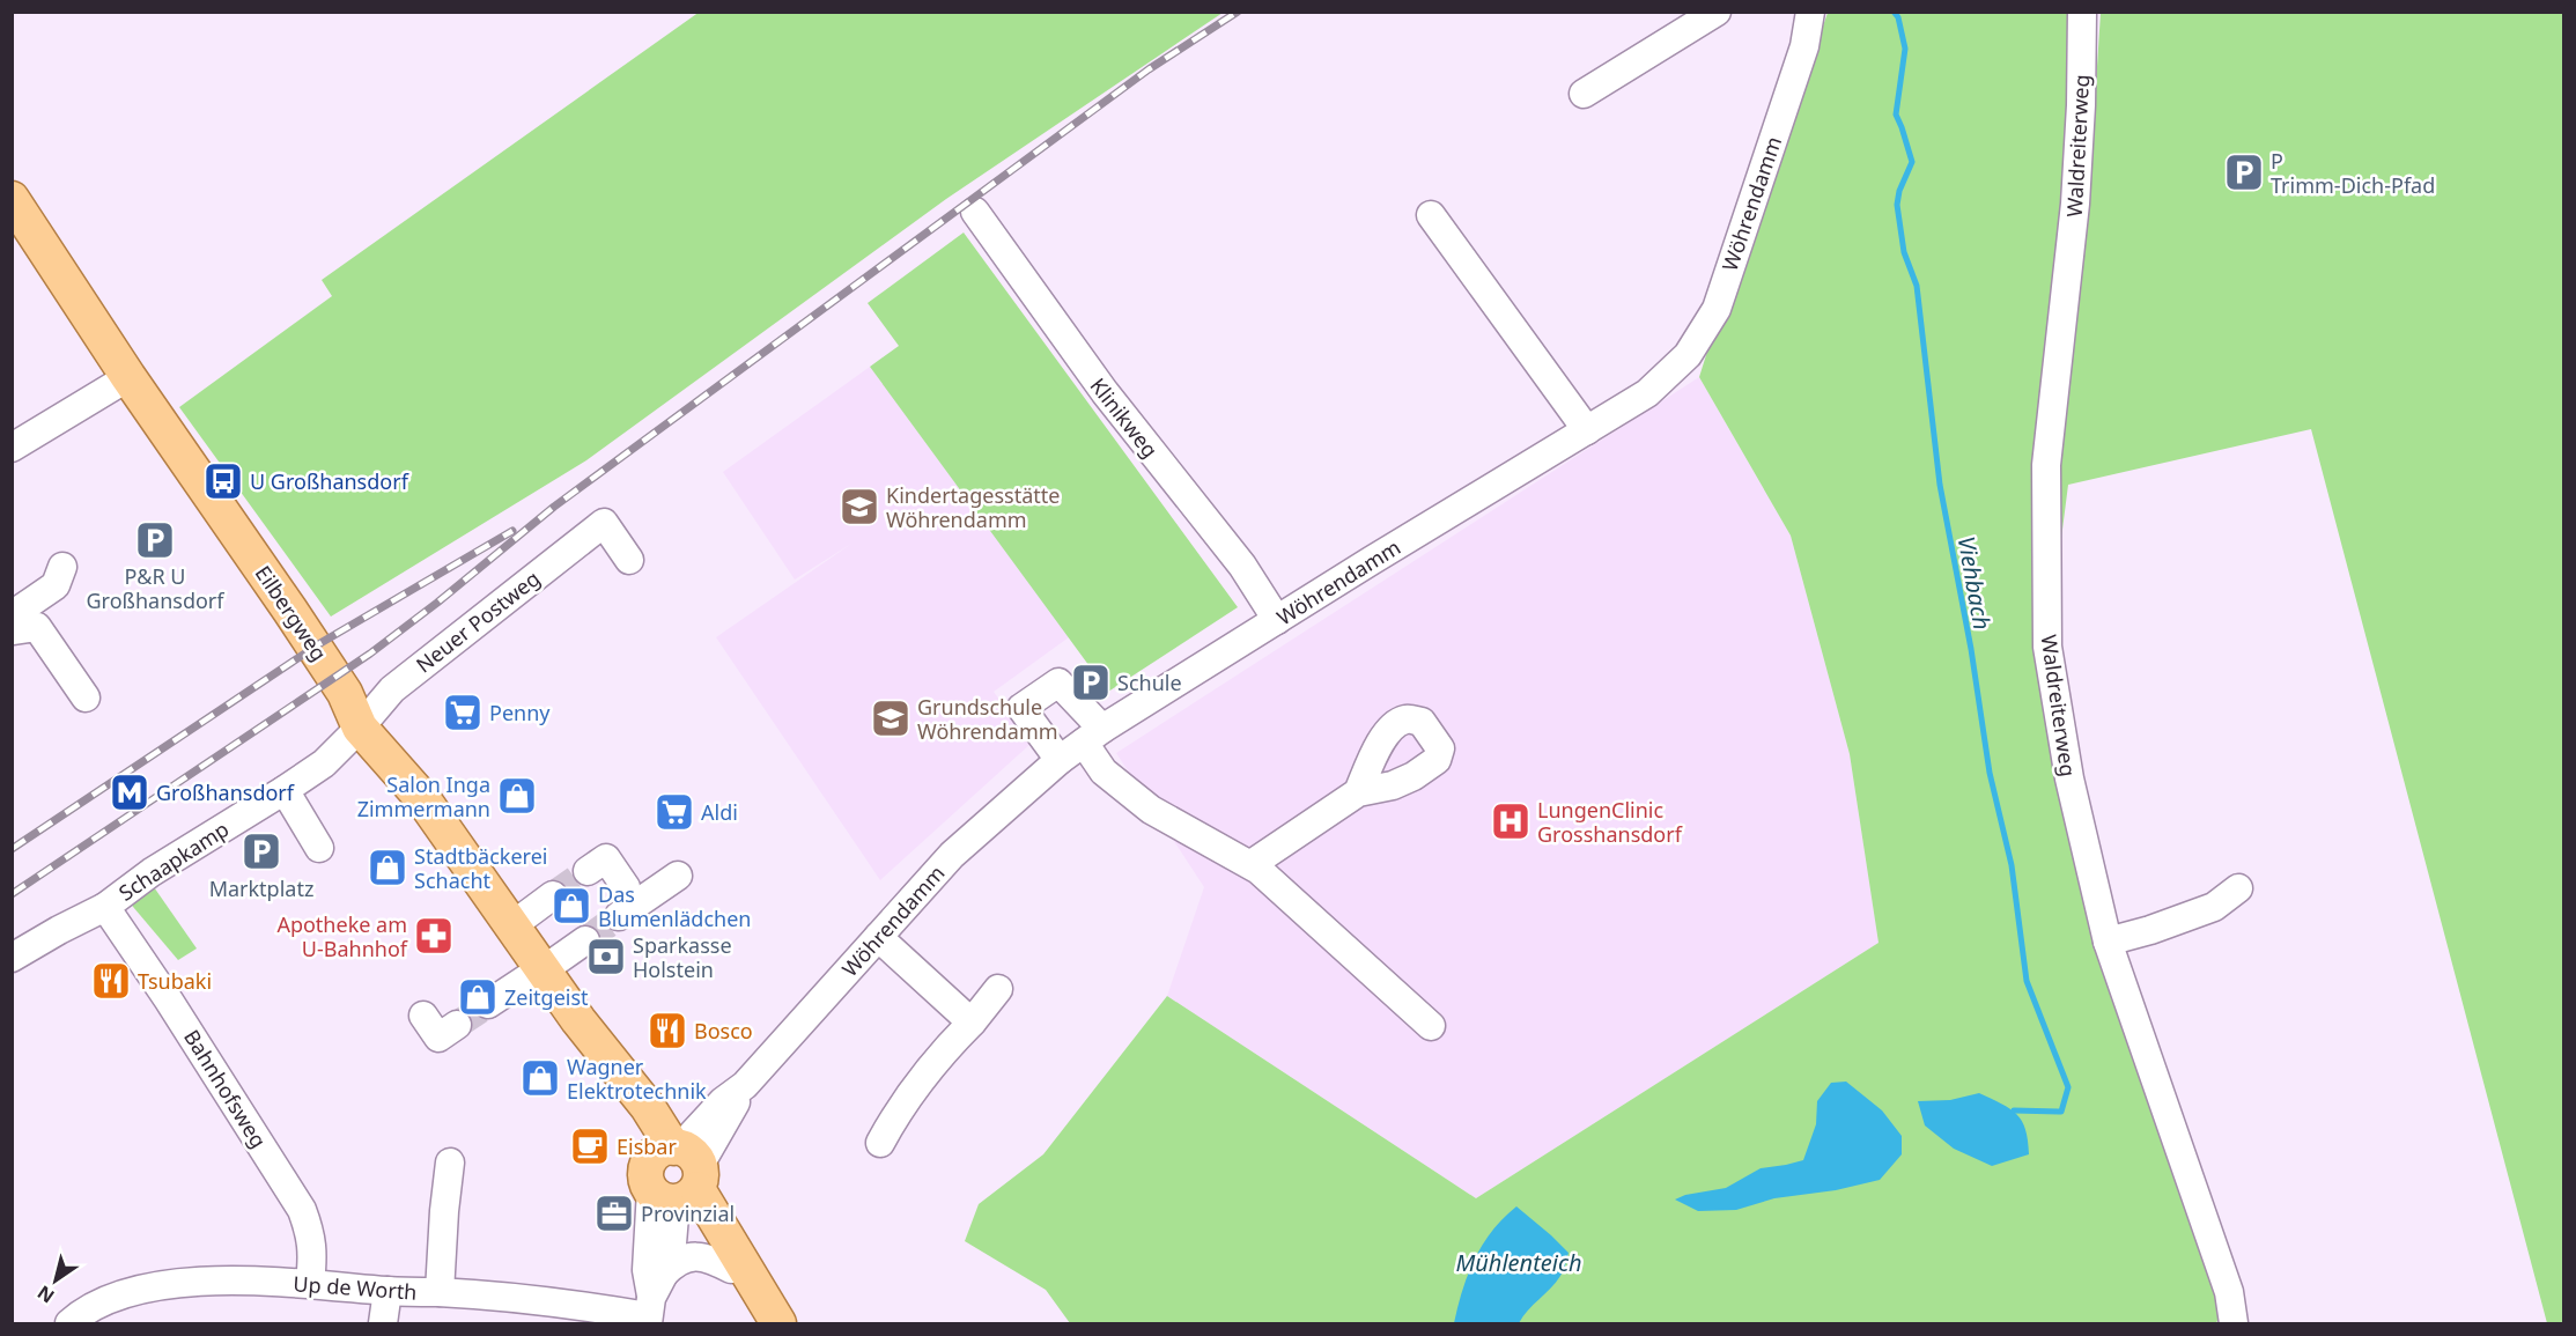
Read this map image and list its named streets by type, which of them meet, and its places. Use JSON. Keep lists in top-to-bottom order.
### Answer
{
  "streets": {
    "main road": ["Eilbergweg"],
    "street": [
      "Waldreiterweg",
      "Wöhrendamm",
      "Klinikweg",
      "Neuer Postweg",
      "Schaapkamp",
      "Bahnhofsweg",
      "Up de Worth"
    ]
  },
  "crossings": [
    ["Wöhrendamm", "Klinikweg"],
    ["Wöhrendamm", "Eilbergweg"],
    ["Wöhrendamm", "Up de Worth"],
    ["Eilbergweg", "Neuer Postweg"],
    ["Eilbergweg", "Schaapkamp"],
    ["Neuer Postweg", "Schaapkamp"],
    ["Schaapkamp", "Bahnhofsweg"],
    ["Bahnhofsweg", "Up de Worth"]
  ],
  "water": ["Viehbach", "Mühlenteich"],
  "places": {
    "parking": [
      "P Trimm-Dich-Pfad",
      "P&R U Großhansdorf",
      "Schule",
      "Marktplatz"
    ],
    "bus stop": ["U Großhansdorf"],
    "school or university": ["Kindertagesstätte Wöhrendamm", "Grundschule Wöhrendamm"],
    "supermarket": ["Penny", "Aldi"],
    "metro station": ["Großhansdorf"],
    "shop": [
      "Salon Inga Zimmermann",
      "Stadtbäckerei Schacht",
      "Das Blumenlädchen",
      "Zeitgeist",
      "Wagner Elektrotechnik"
    ],
    "hospital": ["LungenClinic Grosshansdorf"],
    "pharmacy": ["Apotheke am U-Bahnhof"],
    "bank": ["Sparkasse Holstein"],
    "restaurant": ["Tsubaki", "Bosco"],
    "cafe": ["Eisbar"],
    "office": ["Provinzial"]
  },
  "north": "bottom left"
}
